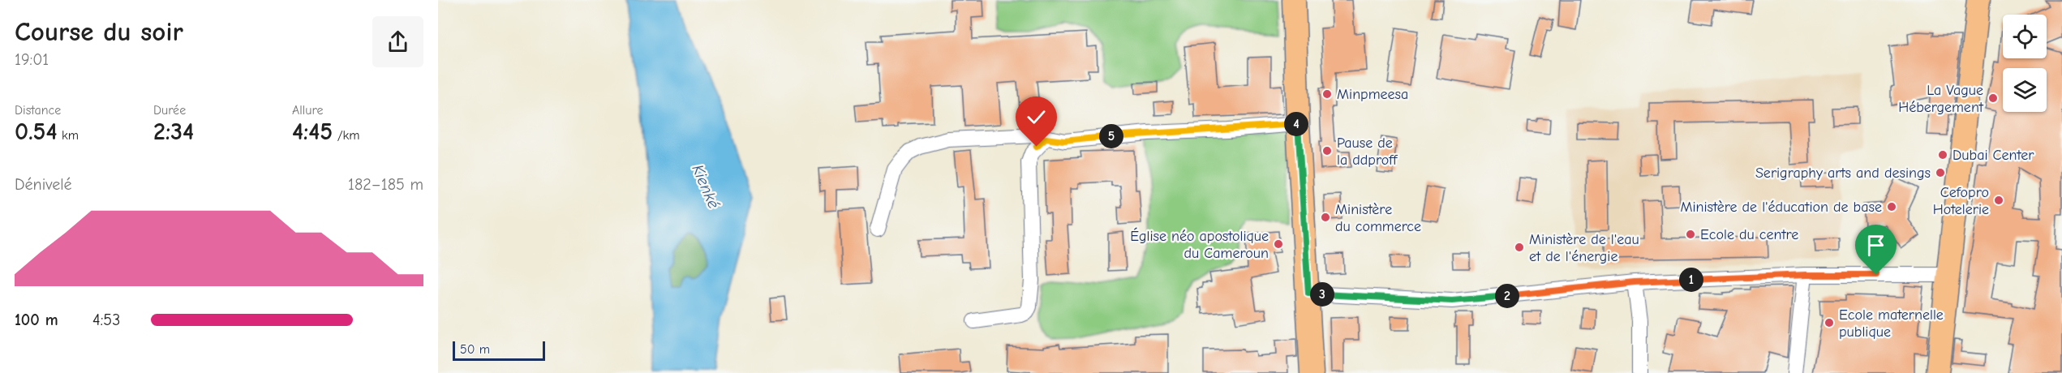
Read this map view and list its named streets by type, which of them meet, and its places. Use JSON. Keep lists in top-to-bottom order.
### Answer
{
  "water": ["Kienké"],
  "places": [
    "Minpmeesa",
    "La Vague Hébergement",
    "Pause de la ddproff",
    "Dubai Center",
    "Serigraphy arts and desings",
    "Cefopro Hotelerie",
    "Ministère de l'éducation de base",
    "Ministère du commerce",
    "Ecole du centre",
    "Église néo apostolique du Cameroun",
    "Ministère de l'eau et de l'énergie",
    "Ecole maternelle publique"
  ],
  "scale_bar": "50 m",
  "page": {
    "heading": ["Course du soir", "19:01"],
    "stats": [
      ["Distance", "0.54 km"],
      ["Durée", "2:34"],
      ["Allure", "4:45 /km"]
    ],
    "pins": [
      "4",
      "5",
      "1",
      "3",
      "2"
    ],
    "chart": ["Dénivelé", "182–185 m"],
    "list": [
      {
        "name": "100 m",
        "note": "4:53"
      }
    ],
    "scale": "50 m"
  }
}
